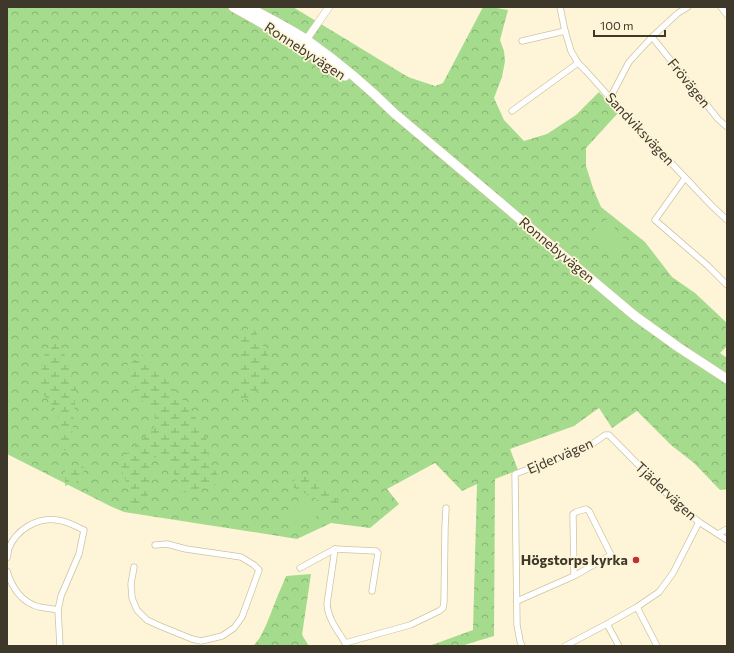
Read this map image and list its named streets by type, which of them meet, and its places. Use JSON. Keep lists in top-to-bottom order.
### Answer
{
  "streets": {
    "main road": ["Ronnebyvägen"],
    "street": [
      "Frövägen",
      "Sandviksvägen",
      "Ejdervägen",
      "Tjädervägen"
    ]
  },
  "crossings": [
    ["Ejdervägen", "Tjädervägen"]
  ],
  "places": ["Högstorps kyrka"],
  "scale_bar": "100 m"
}
